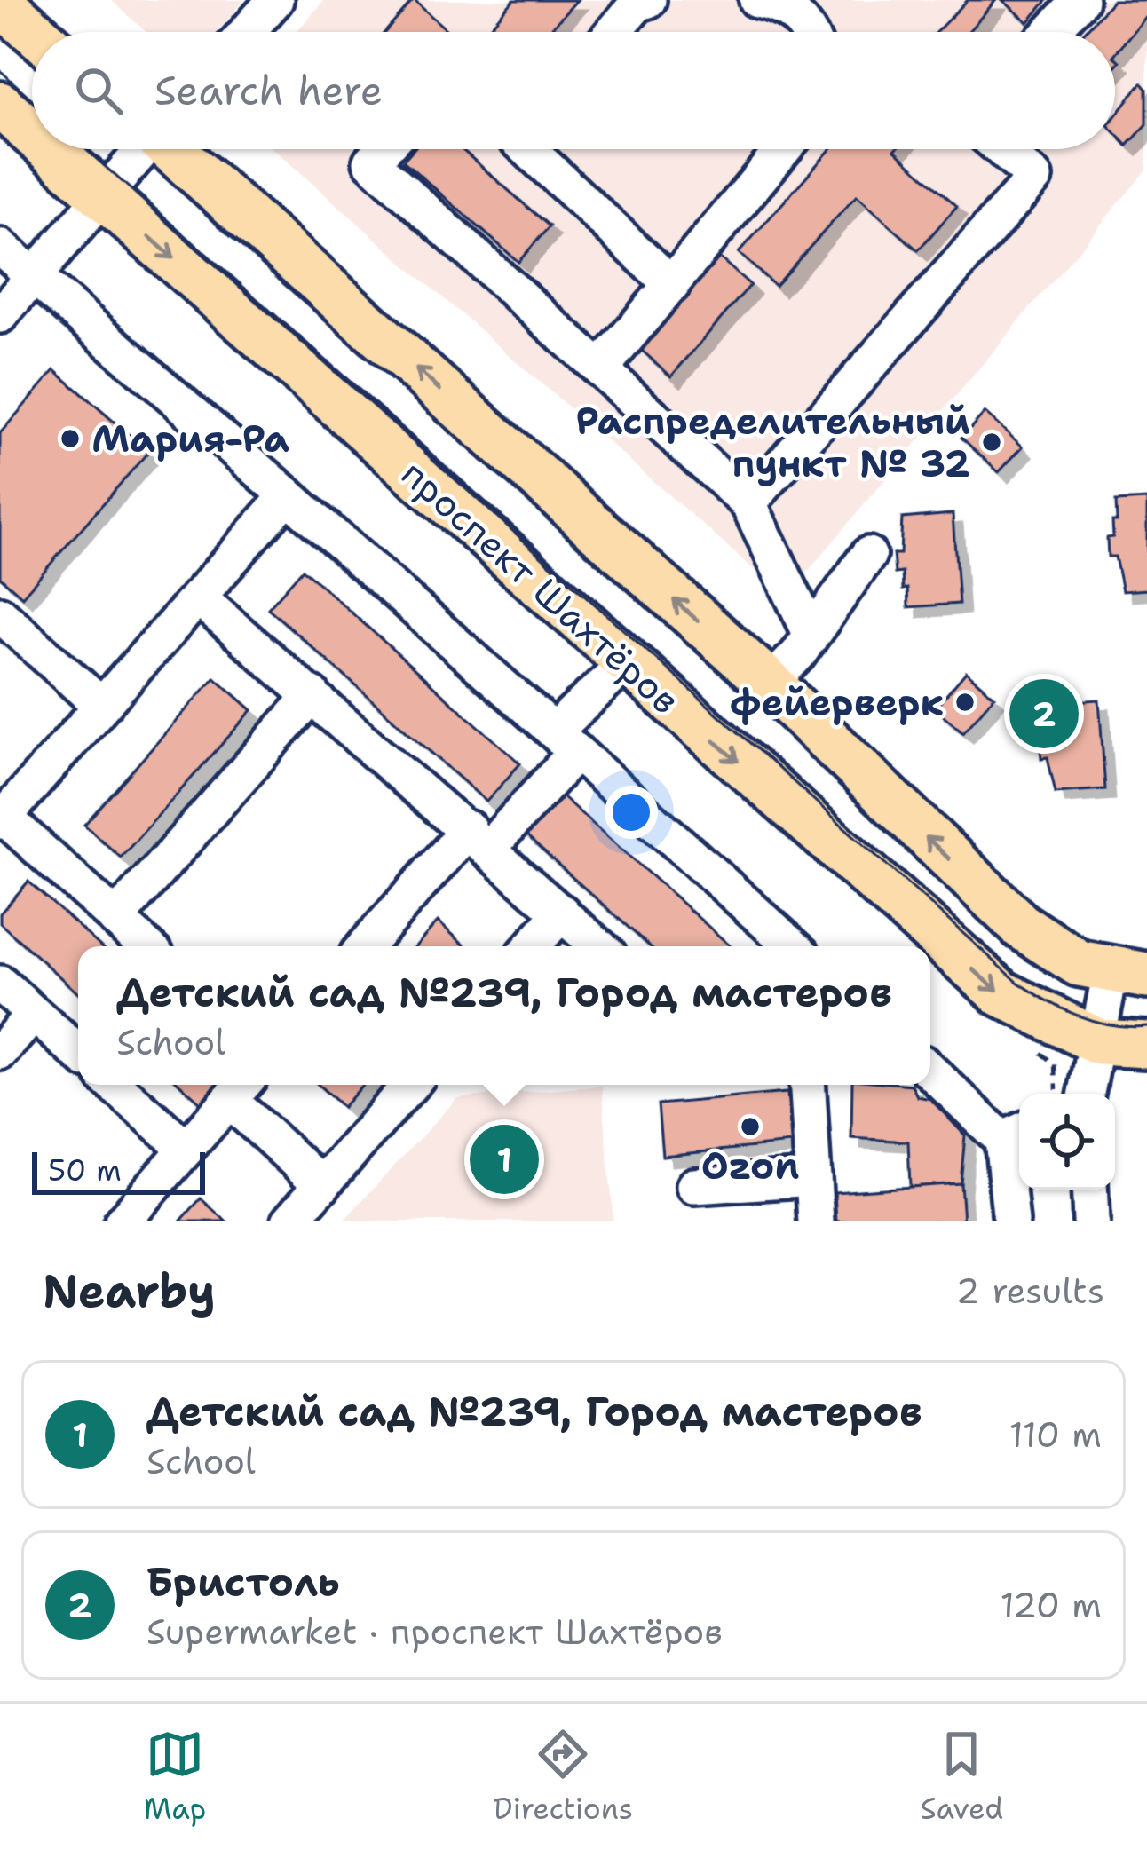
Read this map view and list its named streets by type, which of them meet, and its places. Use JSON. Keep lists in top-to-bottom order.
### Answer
{
  "streets": {
    "main road": ["проспект Шахтёров"]
  },
  "places": [
    "Мария-Ра",
    "Распределительный пункт № 32",
    "фейерверк",
    "Ozon"
  ],
  "scale_bar": "50 m",
  "page": {
    "search": "Search here",
    "pins": ["2", "1"],
    "popup": ["Детский сад №239, Город мастеров", "School"],
    "scale": "50 m",
    "heading": ["Nearby", "2 results"],
    "list": [
      {
        "mark": "1",
        "name": "Детский сад №239, Город мастеров",
        "note": "School",
        "value": "110 m"
      },
      {
        "mark": "2",
        "name": "Бристоль",
        "note": "Supermarket · проспект Шахтёров",
        "value": "120 m"
      }
    ],
    "nav": ["Map", "Directions", "Saved"]
  }
}
